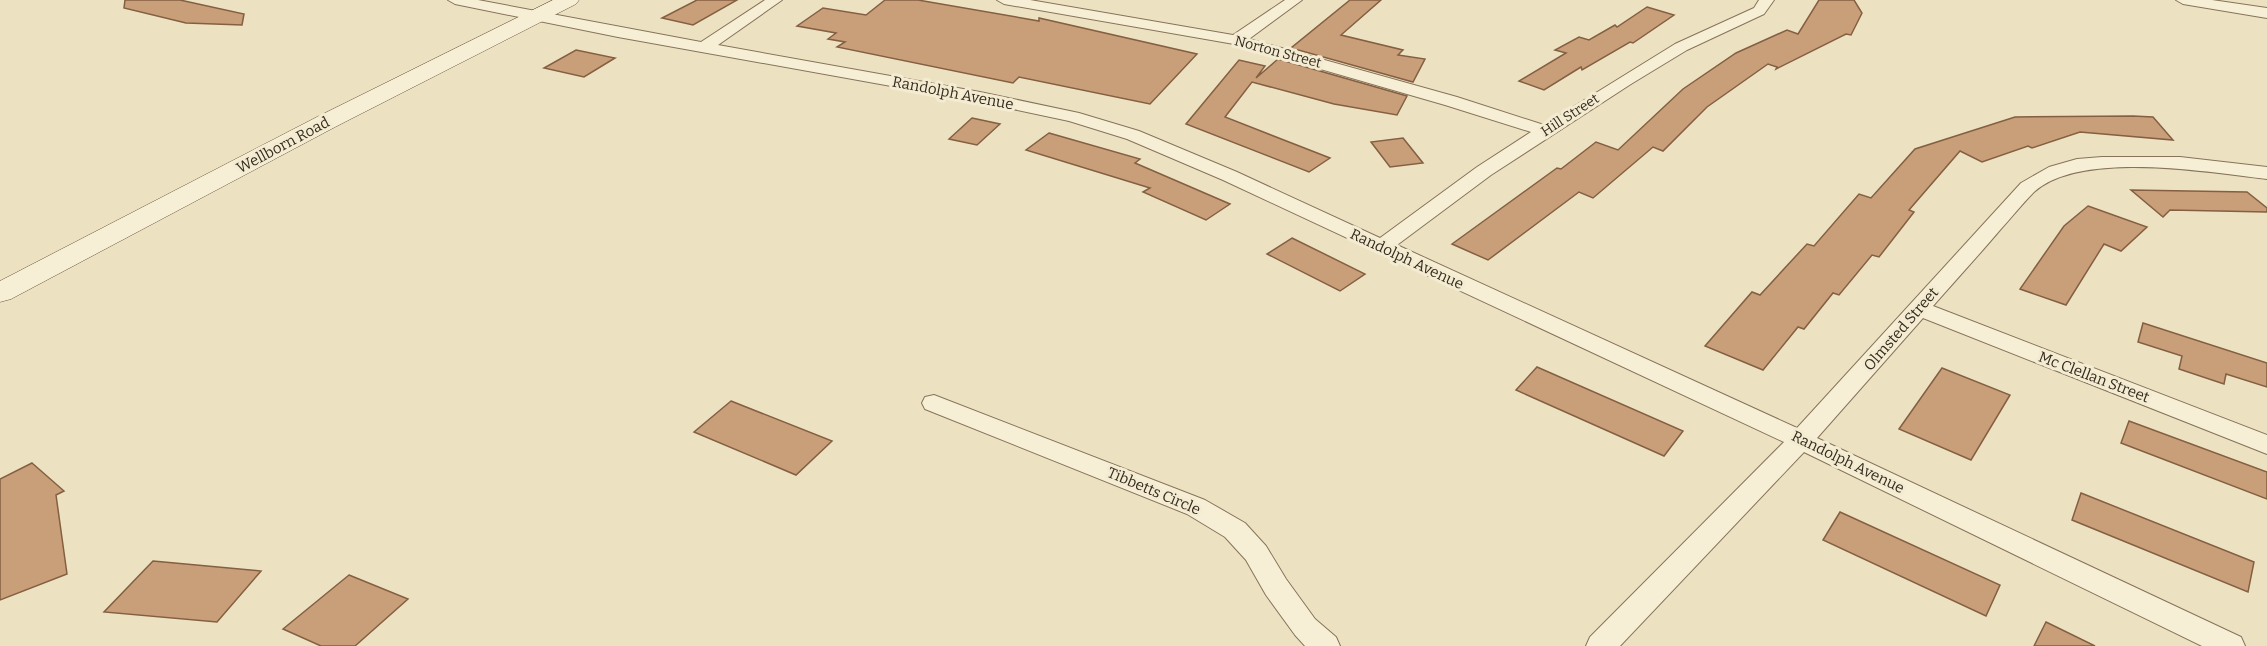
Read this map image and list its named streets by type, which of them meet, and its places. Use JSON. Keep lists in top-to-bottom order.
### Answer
{
  "streets": {
    "street": [
      "Norton Street",
      "Randolph Avenue",
      "Hill Street",
      "Wellborn Road",
      "Olmsted Street",
      "Mc Clellan Street",
      "Tibbetts Circle"
    ]
  },
  "crossings": [
    ["Norton Street", "Hill Street"],
    ["Randolph Avenue", "Hill Street"],
    ["Randolph Avenue", "Wellborn Road"],
    ["Randolph Avenue", "Olmsted Street"],
    ["Olmsted Street", "Mc Clellan Street"]
  ]
}
